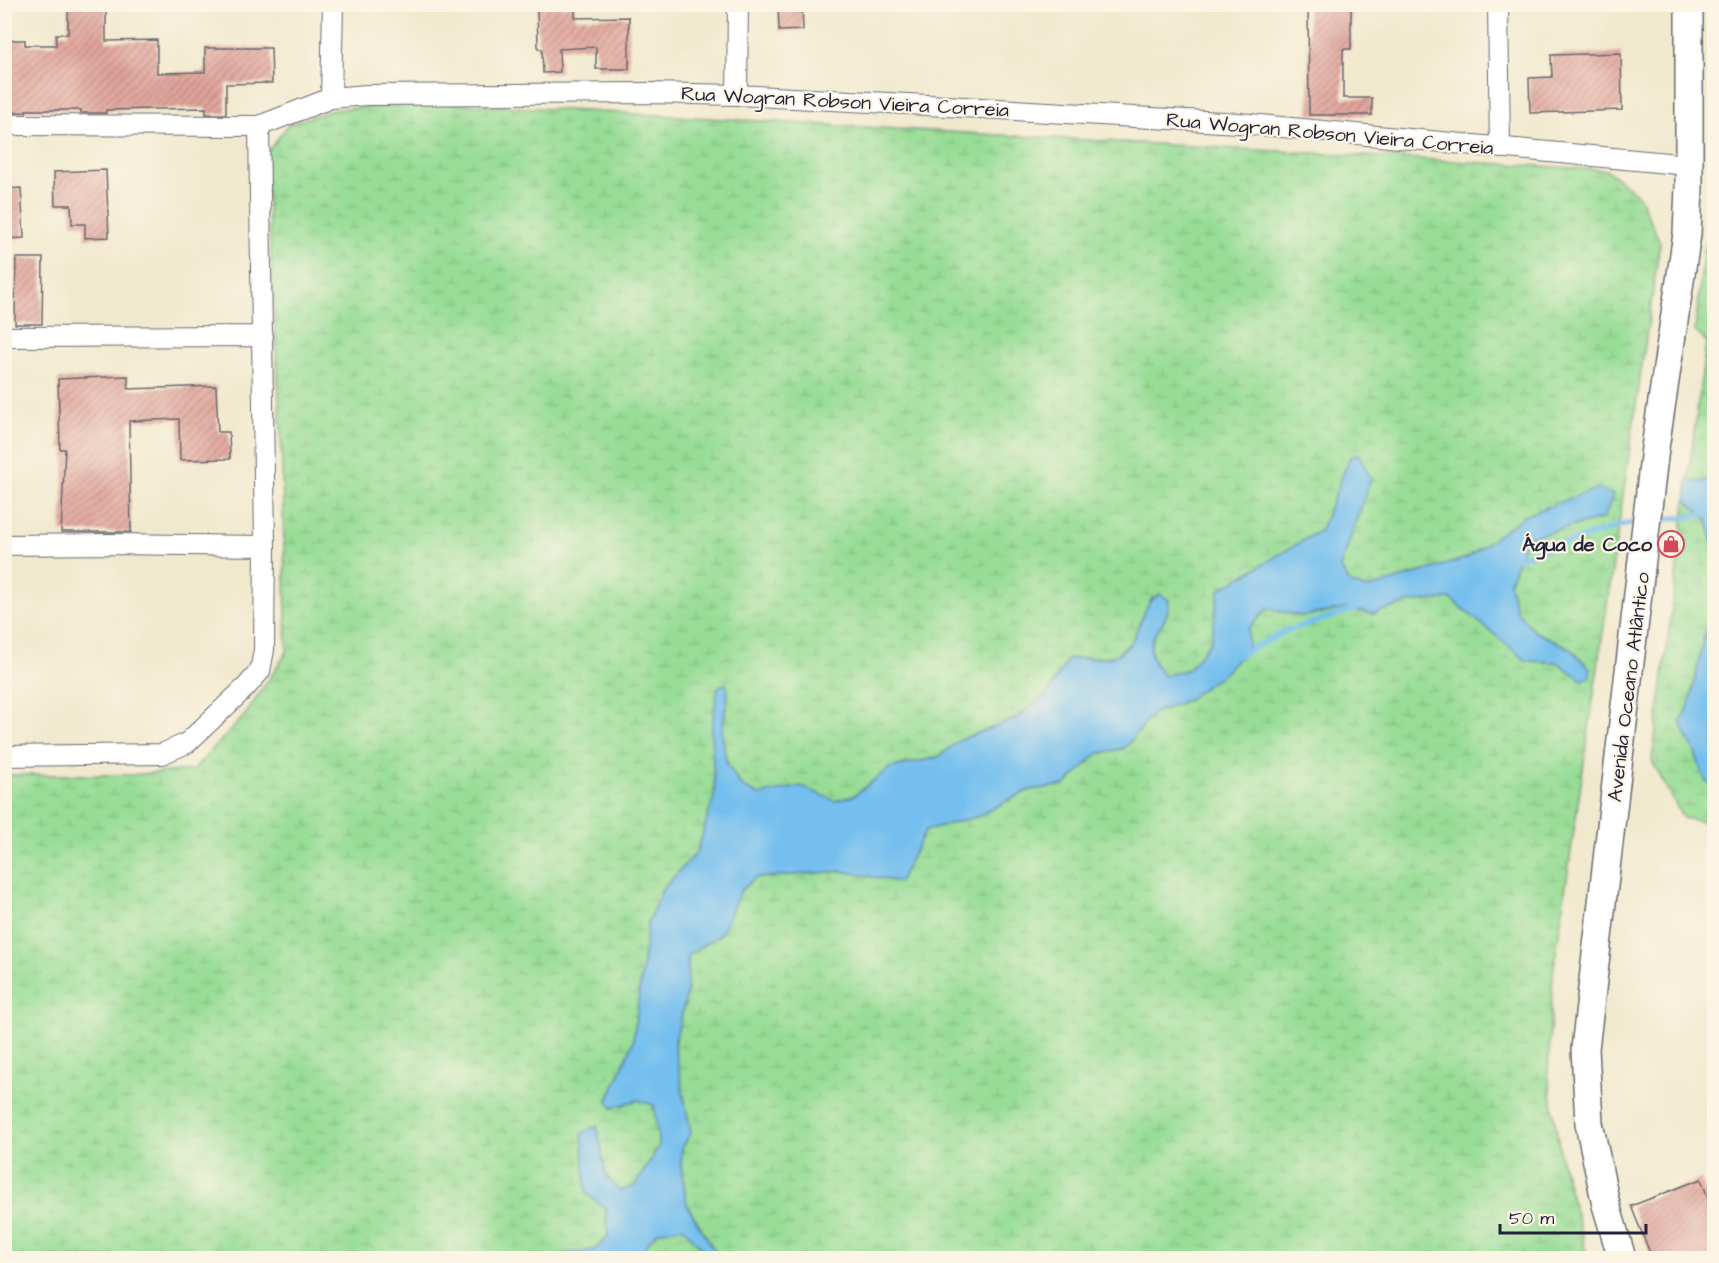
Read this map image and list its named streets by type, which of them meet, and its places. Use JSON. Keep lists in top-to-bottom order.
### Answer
{
  "streets": {
    "main road": ["Avenida Oceano Atlântico"],
    "street": ["Rua Wogran Robson Vieira Correia"]
  },
  "crossings": [
    ["Rua Wogran Robson Vieira Correia", "Avenida Oceano Atlântico"]
  ],
  "places": {
    "shop": ["Água de Coco"]
  },
  "scale_bar": "50 m"
}
